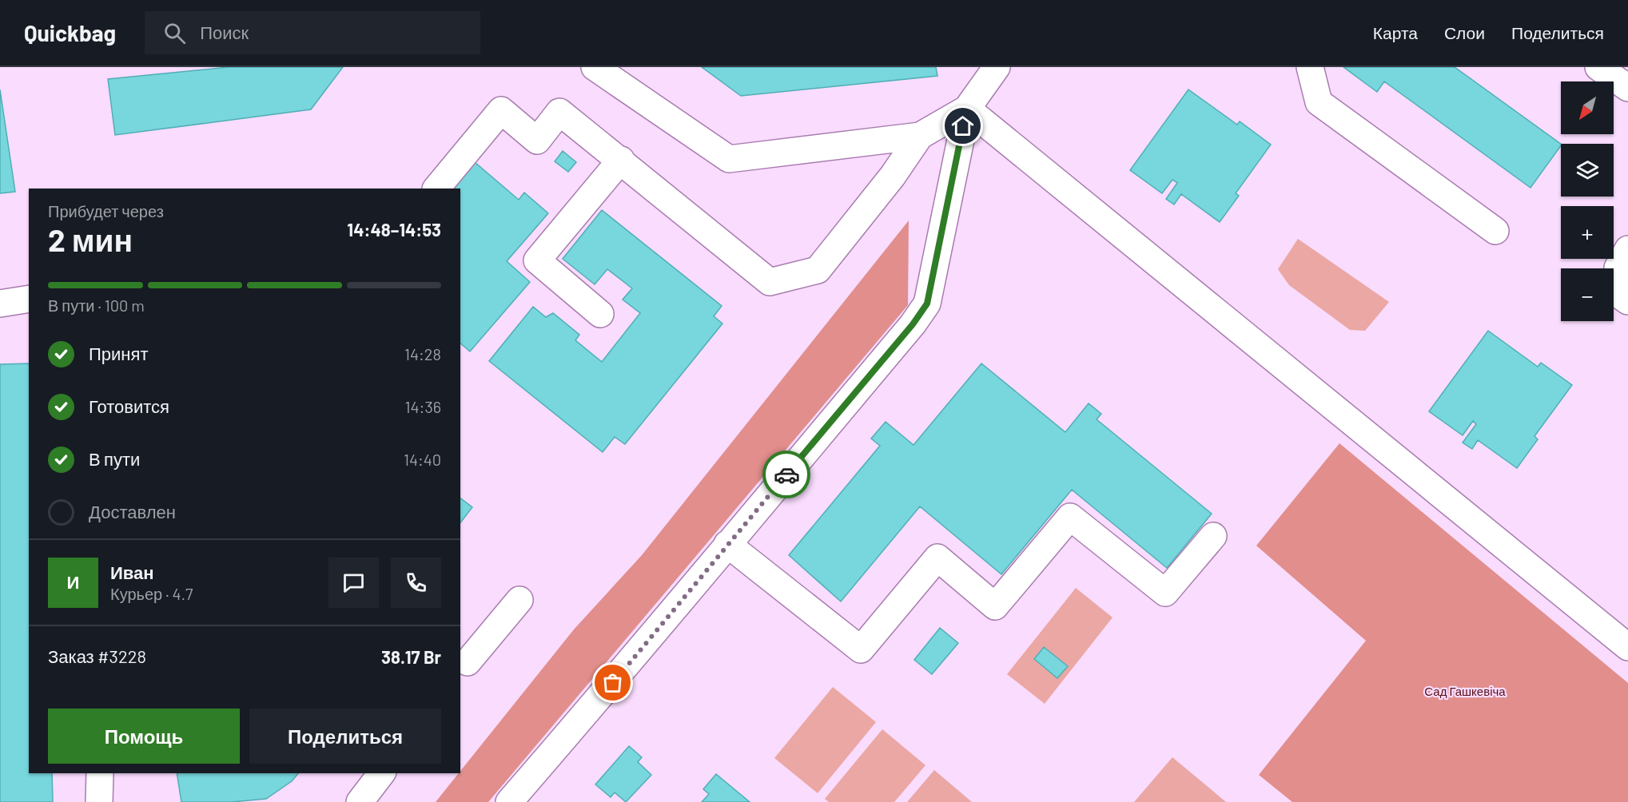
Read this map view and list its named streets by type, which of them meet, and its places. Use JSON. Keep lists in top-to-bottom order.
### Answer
{
  "parks": ["Сад Гашкевіча"],
  "north": "bottom left",
  "page": {
    "header": "Quickbag",
    "search": "Поиск",
    "nav": ["Карта", "Слои", "Поделиться"],
    "map_buttons": ["+", "−"],
    "heading": ["2 мин", "Прибудет через", "14:48–14:53"],
    "panel": [
      "Иван",
      "Курьер · 4.7",
      "Заказ #3228",
      "38.17 Br"
    ],
    "bar": "В пути · 100 m",
    "list": [
      ["Принят", "14:28"],
      ["Готовится", "14:36"],
      ["В пути", "14:40"],
      "Доставлен"
    ],
    "round": "И",
    "buttons": ["Помощь", "Поделиться"]
  }
}
